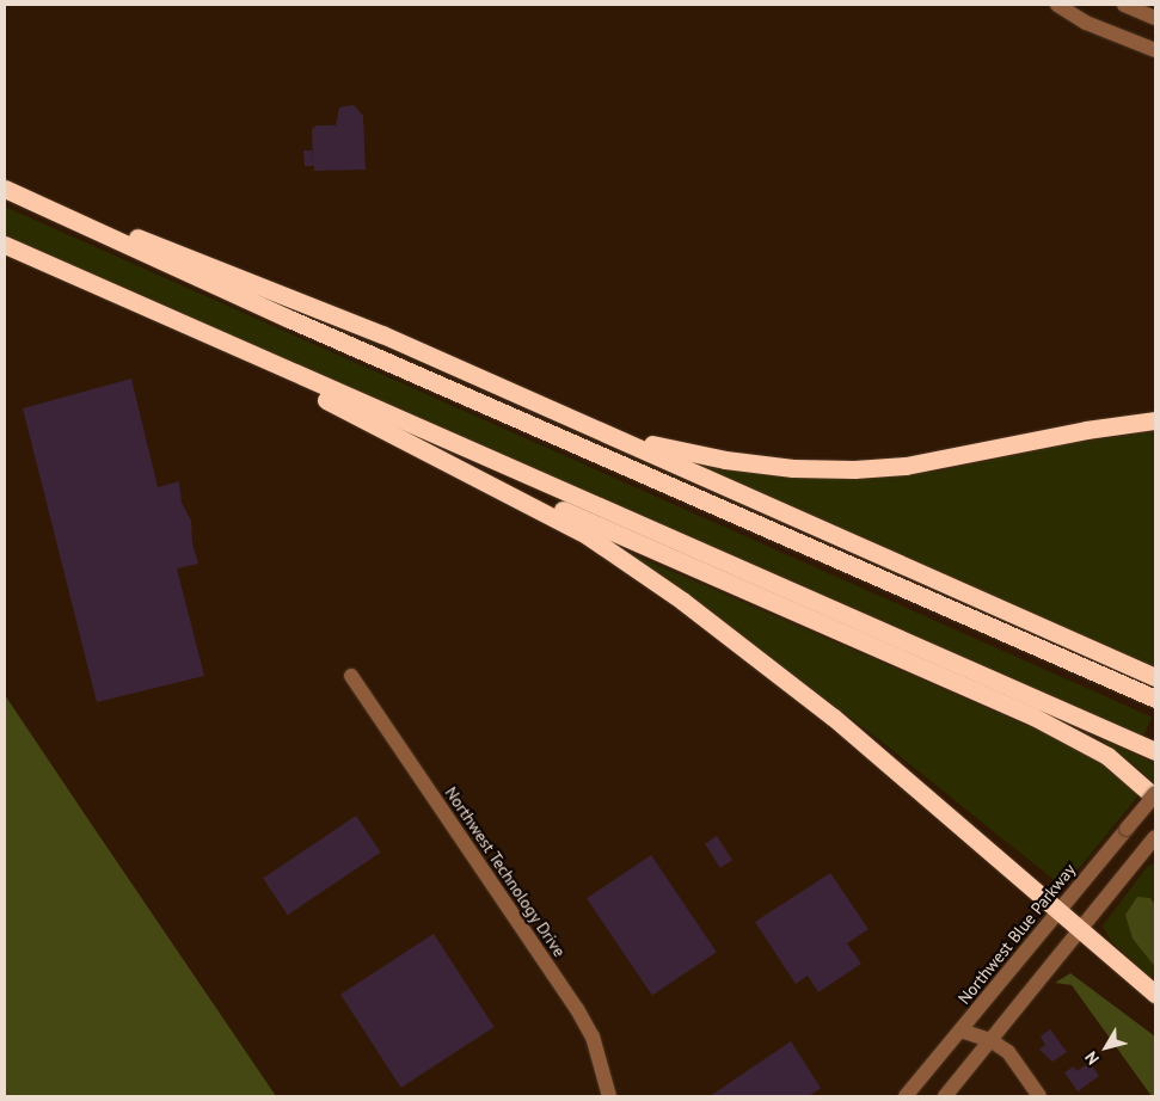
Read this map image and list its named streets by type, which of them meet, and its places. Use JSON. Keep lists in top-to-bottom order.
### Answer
{
  "streets": {
    "street": ["Northwest Technology Drive", "Northwest Blue Parkway"]
  },
  "north": "bottom left"
}
